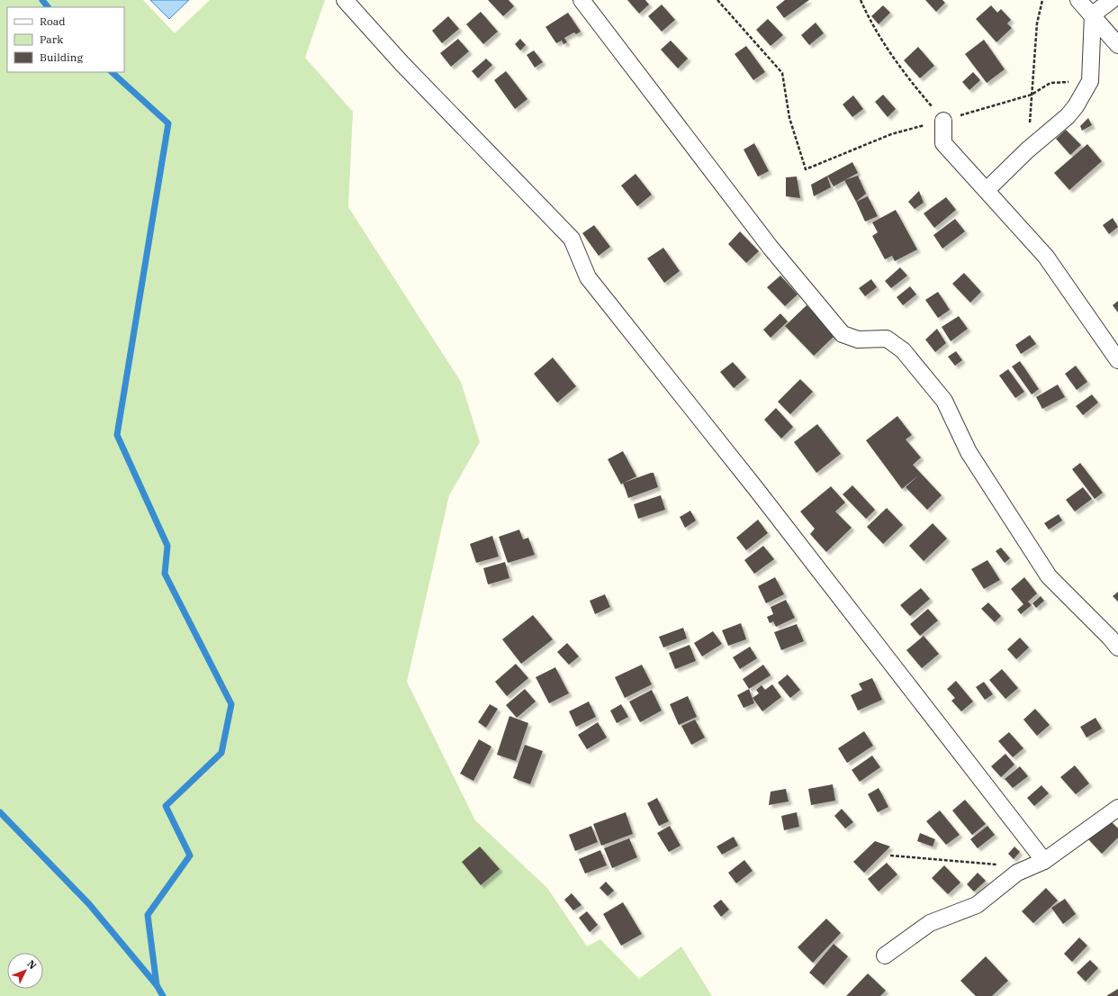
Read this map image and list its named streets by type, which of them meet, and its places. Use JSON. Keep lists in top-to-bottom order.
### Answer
{
  "legend": ["Road", "Park", "Building"],
  "north": "top right"
}
